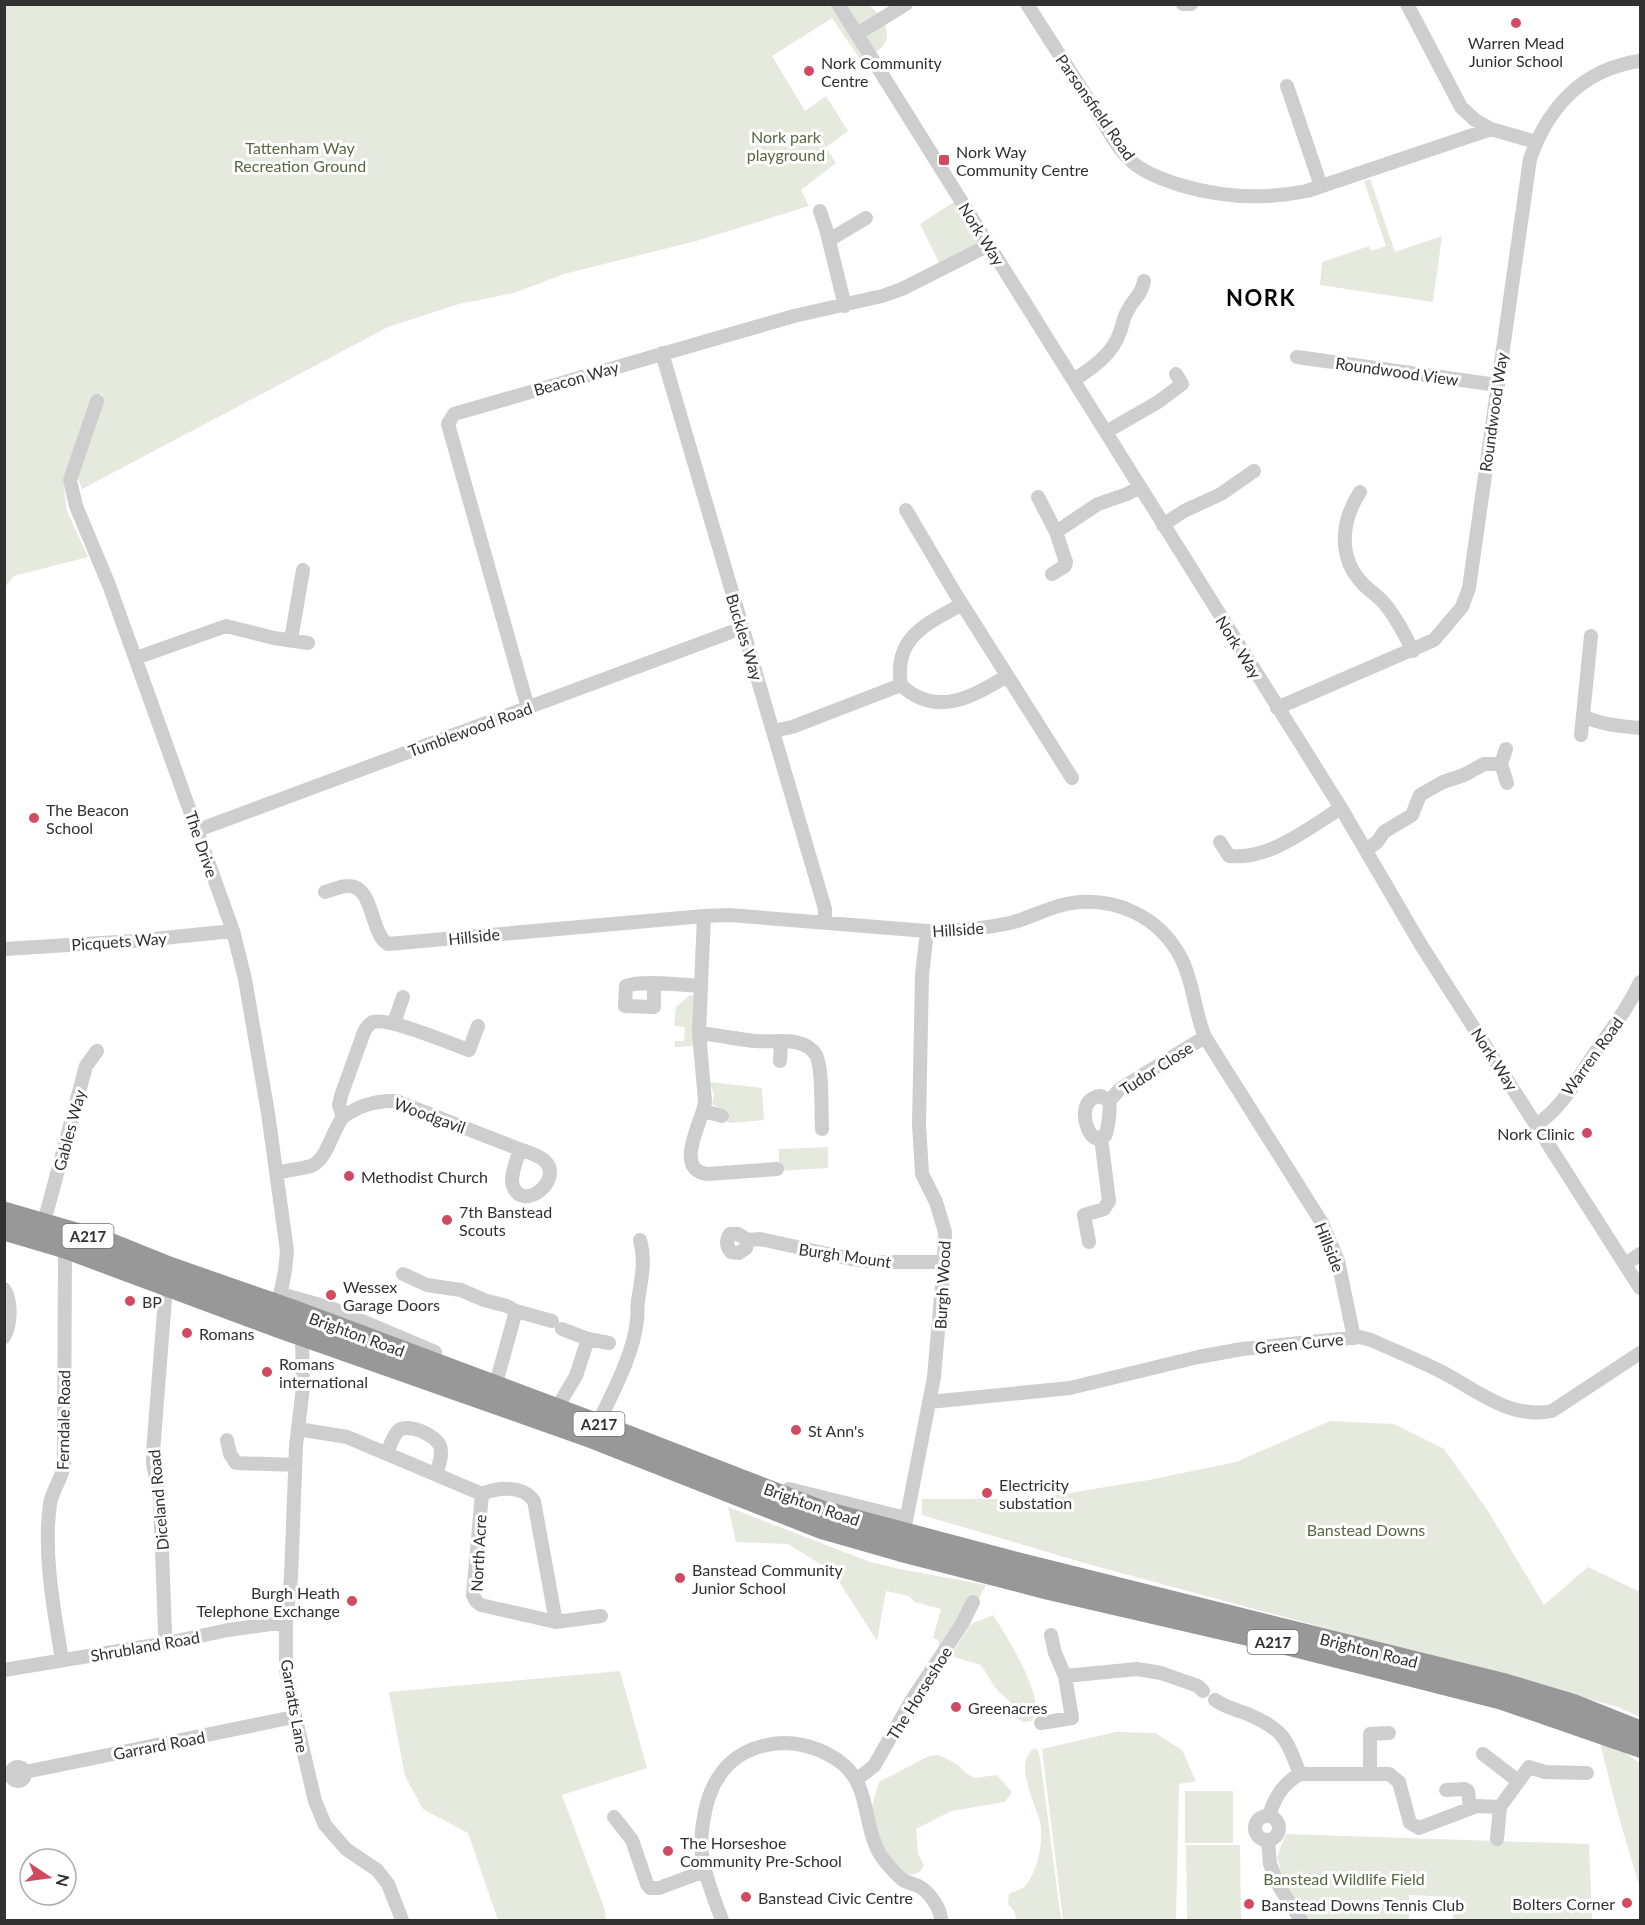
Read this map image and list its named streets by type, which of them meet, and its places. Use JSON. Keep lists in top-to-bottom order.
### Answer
{
  "streets": {
    "highway": ["A217", "Brighton Road"],
    "street": [
      "Parsonsfield Road",
      "Nork Way",
      "Roundwood View",
      "Beacon Way",
      "Roundwood Way",
      "Buckles Way",
      "Tumblewood Road",
      "The Drive",
      "Hillside",
      "Picquets Way",
      "Warren Road",
      "Tudor Close",
      "Woodgavil",
      "Gables Way",
      "Burgh Mount",
      "Burgh Wood",
      "Green Curve",
      "Ferndale Road",
      "Diceland Road",
      "North Acre",
      "Shrubland Road",
      "The Horseshoe",
      "Garratts Lane",
      "Garrard Road"
    ]
  },
  "crossings": [
    ["Nork Way", "Beacon Way"],
    ["Nork Way", "Roundwood Way"],
    ["Nork Way", "Warren Road"],
    ["Roundwood View", "Roundwood Way"],
    ["Beacon Way", "Buckles Way"],
    ["Beacon Way", "Tumblewood Road"],
    ["Buckles Way", "Tumblewood Road"],
    ["Buckles Way", "Hillside"],
    ["Tumblewood Road", "The Drive"],
    ["The Drive", "Picquets Way"],
    ["The Drive", "Brighton Road"],
    ["Hillside", "Tudor Close"],
    ["Hillside", "Burgh Wood"],
    ["Hillside", "Green Curve"],
    ["Burgh Mount", "Burgh Wood"],
    ["Burgh Wood", "Brighton Road"],
    ["Burgh Wood", "Green Curve"],
    ["Brighton Road", "Ferndale Road"],
    ["Brighton Road", "Diceland Road"],
    ["Brighton Road", "Garratts Lane"],
    ["Ferndale Road", "Shrubland Road"],
    ["Diceland Road", "Shrubland Road"],
    ["North Acre", "Garratts Lane"],
    ["Shrubland Road", "Garratts Lane"],
    ["Garratts Lane", "Garrard Road"]
  ],
  "districts": ["NORK"],
  "parks": [
    "Nork park playground",
    "Tattenham Way Recreation Ground",
    "Banstead Downs",
    "Banstead Wildlife Field"
  ],
  "places": {
    "other": [
      "Warren Mead Junior School",
      "Nork Community Centre",
      "The Beacon School",
      "Nork Clinic",
      "Methodist Church",
      "7th Banstead Scouts",
      "Wessex Garage Doors",
      "BP",
      "Romans",
      "Romans international",
      "St Ann's",
      "Electricity substation",
      "Banstead Community Junior School",
      "Burgh Heath Telephone Exchange",
      "Greenacres",
      "The Horseshoe Community Pre-School",
      "Banstead Civic Centre",
      "Bolters Corner",
      "Banstead Downs Tennis Club"
    ],
    "transit": ["Nork Way Community Centre"]
  },
  "north": "right"
}
